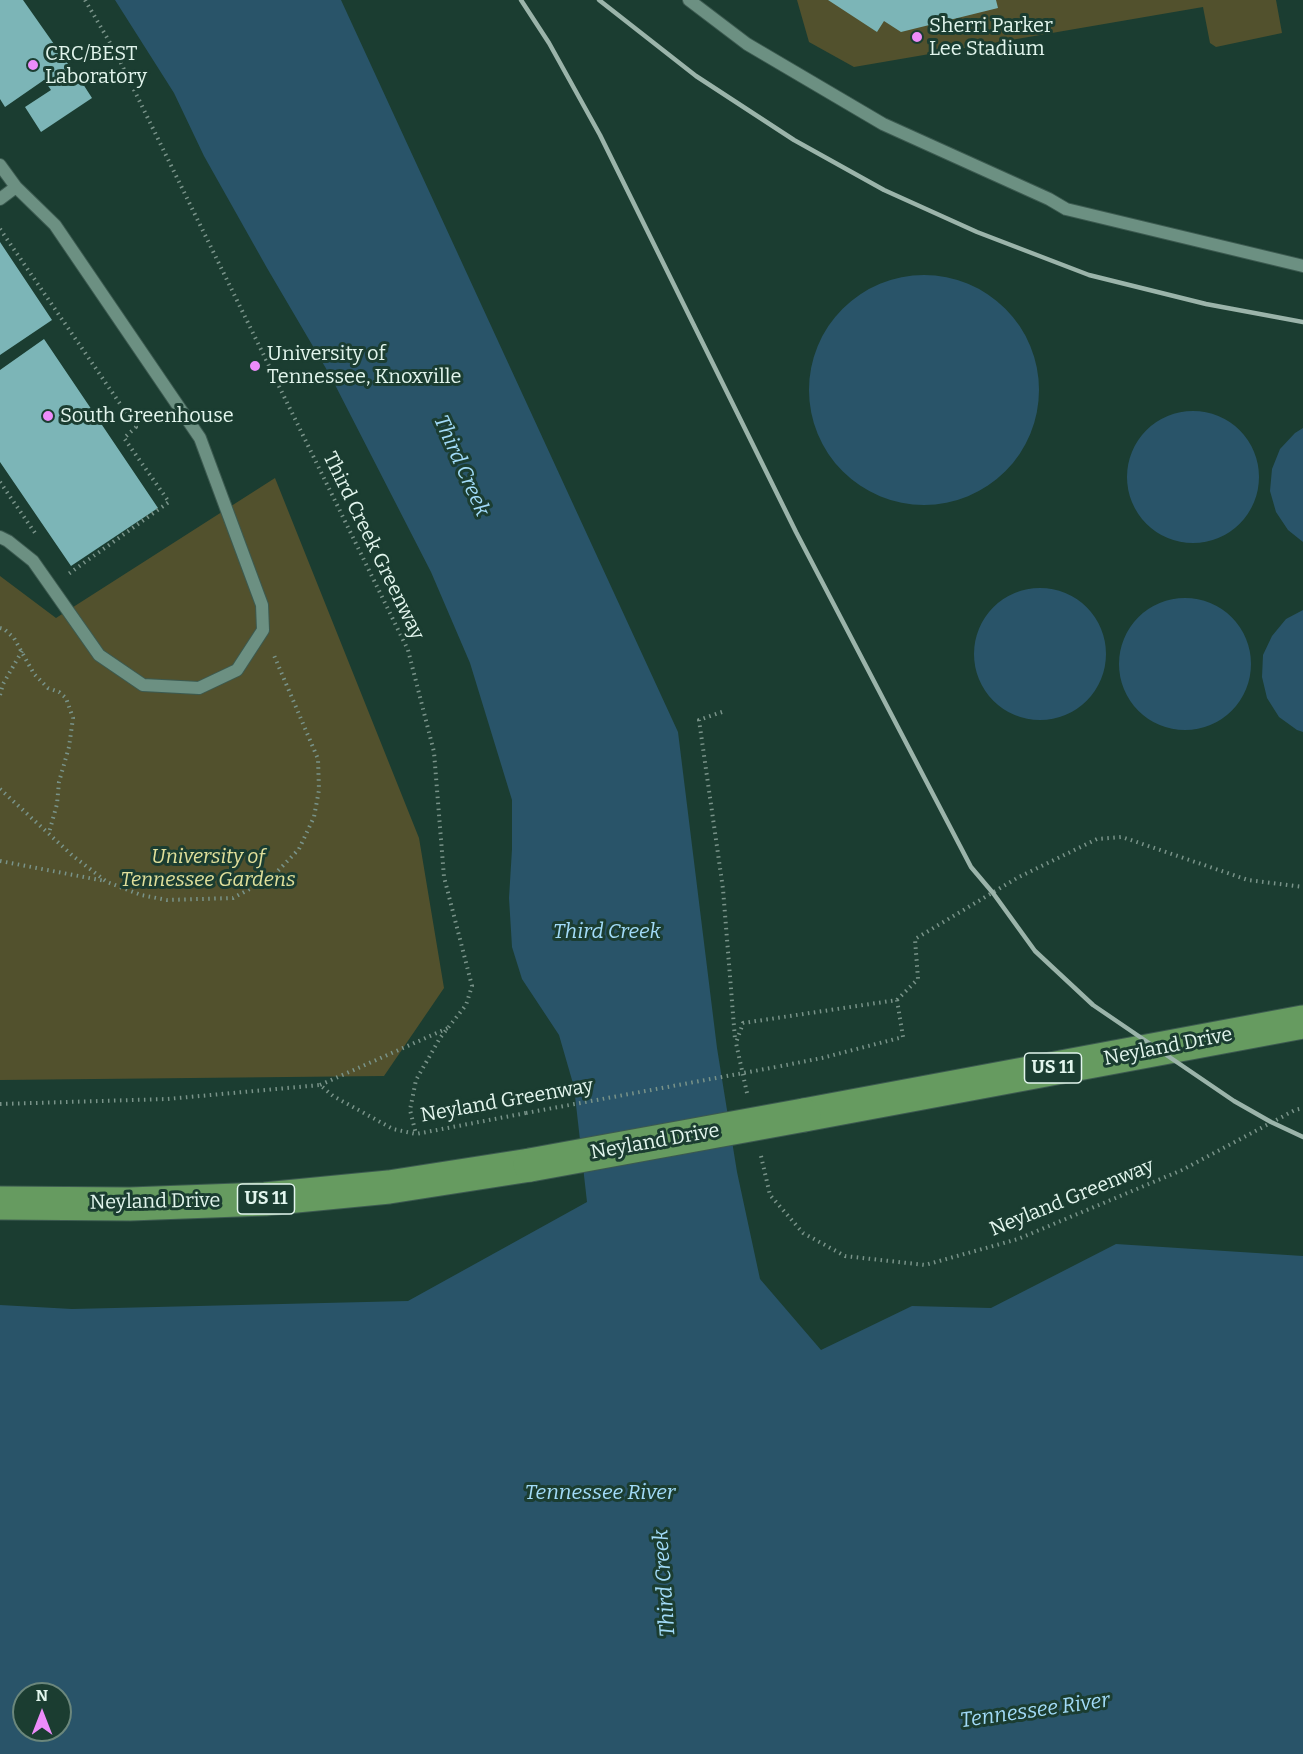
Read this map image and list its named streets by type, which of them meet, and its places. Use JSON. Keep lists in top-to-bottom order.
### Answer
{
  "streets": {
    "main road": ["Neyland Drive", "US 11"],
    "path": ["Third Creek Greenway", "Neyland Greenway"]
  },
  "crossings": [
    ["Third Creek Greenway", "Neyland Greenway"]
  ],
  "water": ["Third Creek", "Tennessee River"],
  "parks": ["University of Tennessee Gardens"],
  "places": [
    "Sherri Parker Lee Stadium",
    "CRC/BEST Laboratory",
    "University of Tennessee, Knoxville",
    "South Greenhouse"
  ],
  "north": "top"
}
